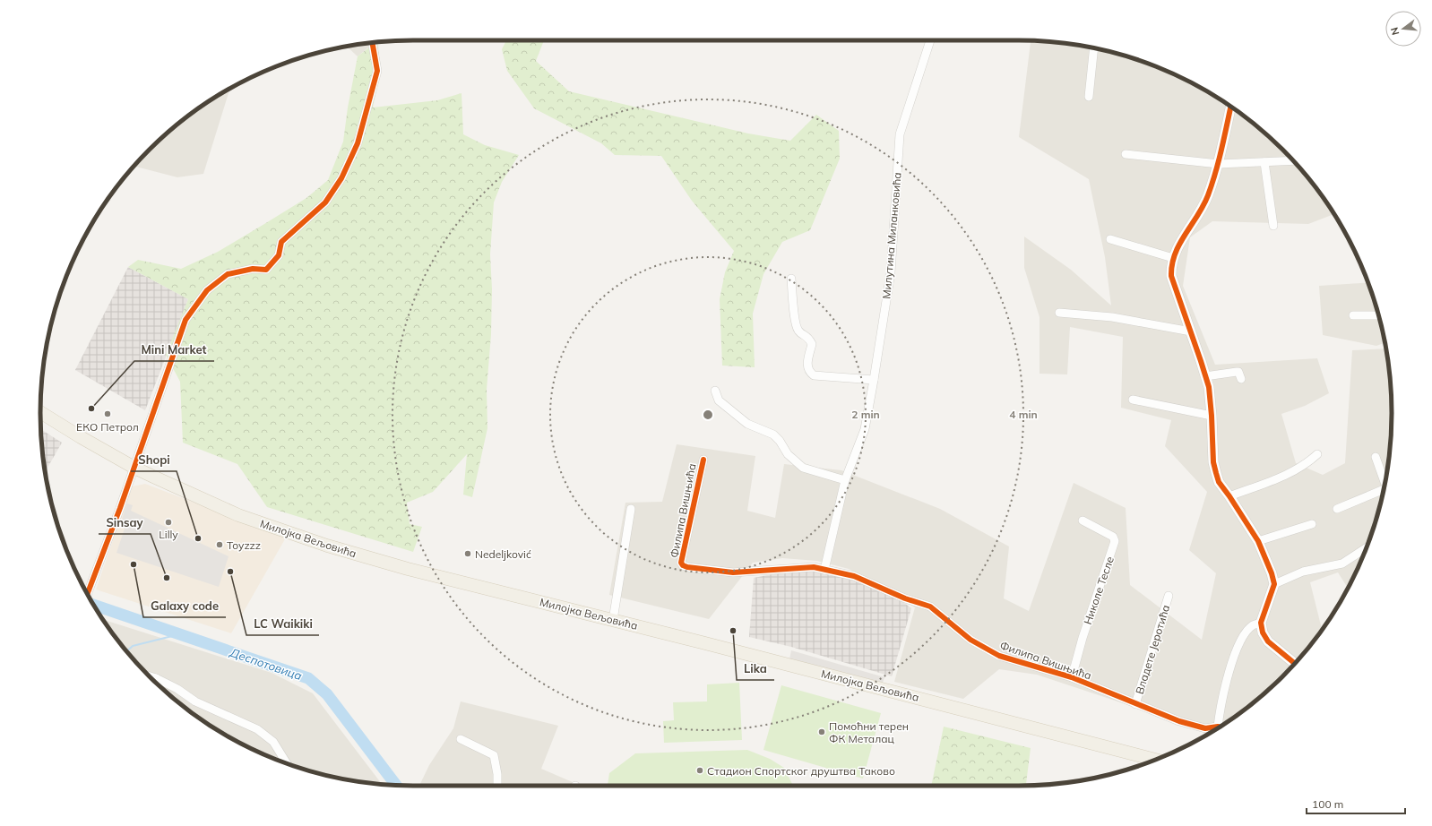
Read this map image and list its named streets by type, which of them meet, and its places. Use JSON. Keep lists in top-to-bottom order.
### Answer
{
  "streets": {
    "main road": ["Милојка Вељовића"],
    "street": [
      "Милутина Миланковића",
      "Филипа Вишњића",
      "Николе Тесле",
      "Владете Јеротића"
    ]
  },
  "crossings": [
    ["Милутина Миланковића", "Филипа Вишњића"],
    ["Филипа Вишњића", "Николе Тесле"],
    ["Филипа Вишњића", "Владете Јеротића"]
  ],
  "water": ["Деспотовица"],
  "places": [
    "Mini Market",
    "ЕКО Петрол",
    "Lilly",
    "Shopi",
    "Toyzzz",
    "Nedeljković",
    "Galaxy code",
    "LC Waikiki",
    "Sinsay",
    "Lika",
    "Помоћни терен ФК Металац",
    "Стадион Спортског друштва Таково"
  ],
  "scale_bar": "100 m",
  "north": "left",
  "rings": ["2 min", "4 min"]
}
